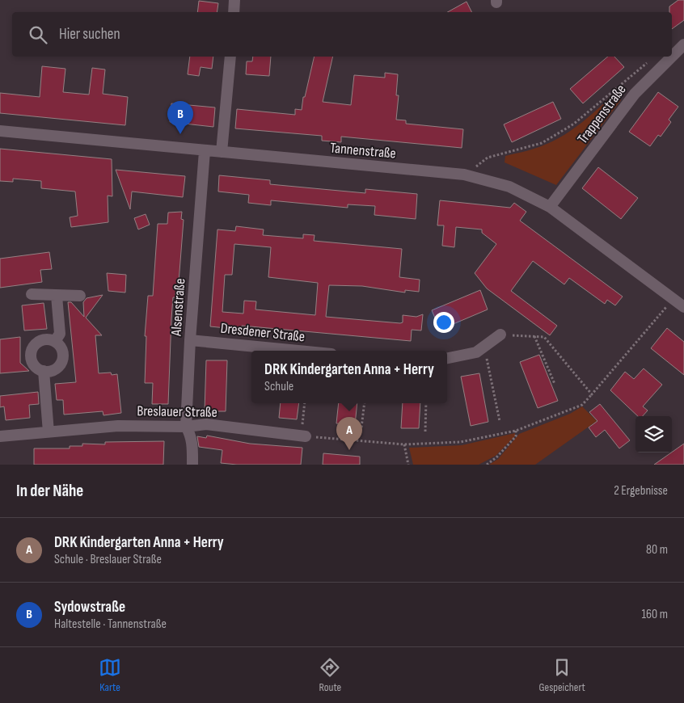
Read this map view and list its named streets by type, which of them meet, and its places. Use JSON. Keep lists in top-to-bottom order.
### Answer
{
  "streets": {
    "street": [
      "Trappenstraße",
      "Tannenstraße",
      "Alsenstraße",
      "Dresdener Straße",
      "Breslauer Straße"
    ]
  },
  "crossings": [
    ["Trappenstraße", "Tannenstraße"],
    ["Tannenstraße", "Alsenstraße"],
    ["Alsenstraße", "Dresdener Straße"],
    ["Alsenstraße", "Breslauer Straße"]
  ],
  "page": {
    "search": "Hier suchen",
    "pins": ["B", "A"],
    "popup": ["DRK Kindergarten Anna + Herry", "Schule"],
    "heading": ["In der Nähe", "2 Ergebnisse"],
    "list": [
      {
        "mark": "A",
        "name": "DRK Kindergarten Anna + Herry",
        "note": "Schule · Breslauer Straße",
        "value": "80 m"
      },
      {
        "mark": "B",
        "name": "Sydowstraße",
        "note": "Haltestelle · Tannenstraße",
        "value": "160 m"
      }
    ],
    "nav": ["Karte", "Route", "Gespeichert"]
  }
}
